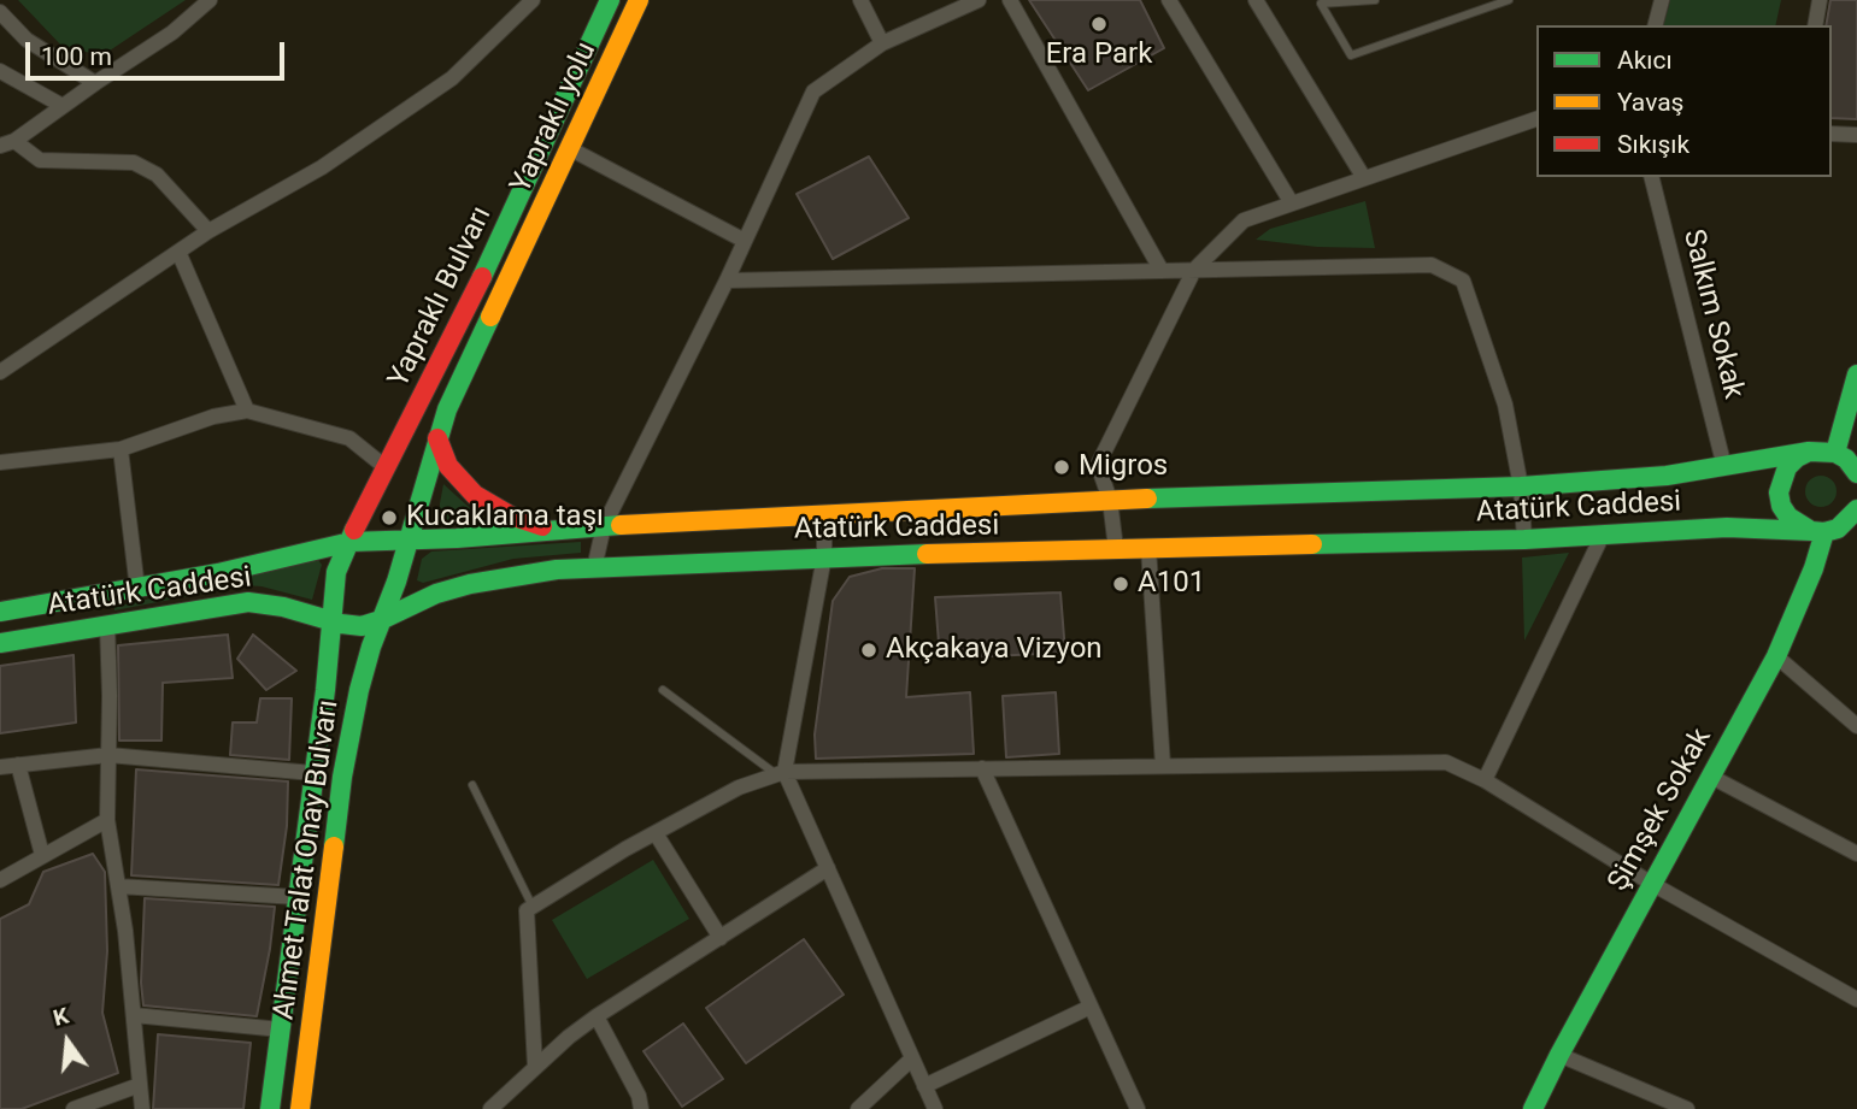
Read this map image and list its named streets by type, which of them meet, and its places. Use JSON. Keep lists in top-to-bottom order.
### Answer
{
  "streets": {
    "main road": [
      "Yapraklı yolu",
      "Yapraklı Bulvarı",
      "Atatürk Caddesi",
      "Şimşek Sokak",
      "Ahmet Talat Onay Bulvarı"
    ],
    "street": ["Salkım Sokak"]
  },
  "crossings": [
    ["Yapraklı yolu", "Atatürk Caddesi"],
    ["Yapraklı Bulvarı", "Atatürk Caddesi"],
    ["Yapraklı Bulvarı", "Ahmet Talat Onay Bulvarı"],
    ["Salkım Sokak", "Atatürk Caddesi"],
    ["Atatürk Caddesi", "Şimşek Sokak"],
    ["Atatürk Caddesi", "Ahmet Talat Onay Bulvarı"]
  ],
  "places": [
    "Era Park",
    "Migros",
    "Kucaklama taşı",
    "A101",
    "Akçakaya Vizyon"
  ],
  "legend": ["Akıcı", "Yavaş", "Sıkışık"],
  "scale_bar": "100 m",
  "north": "top"
}
